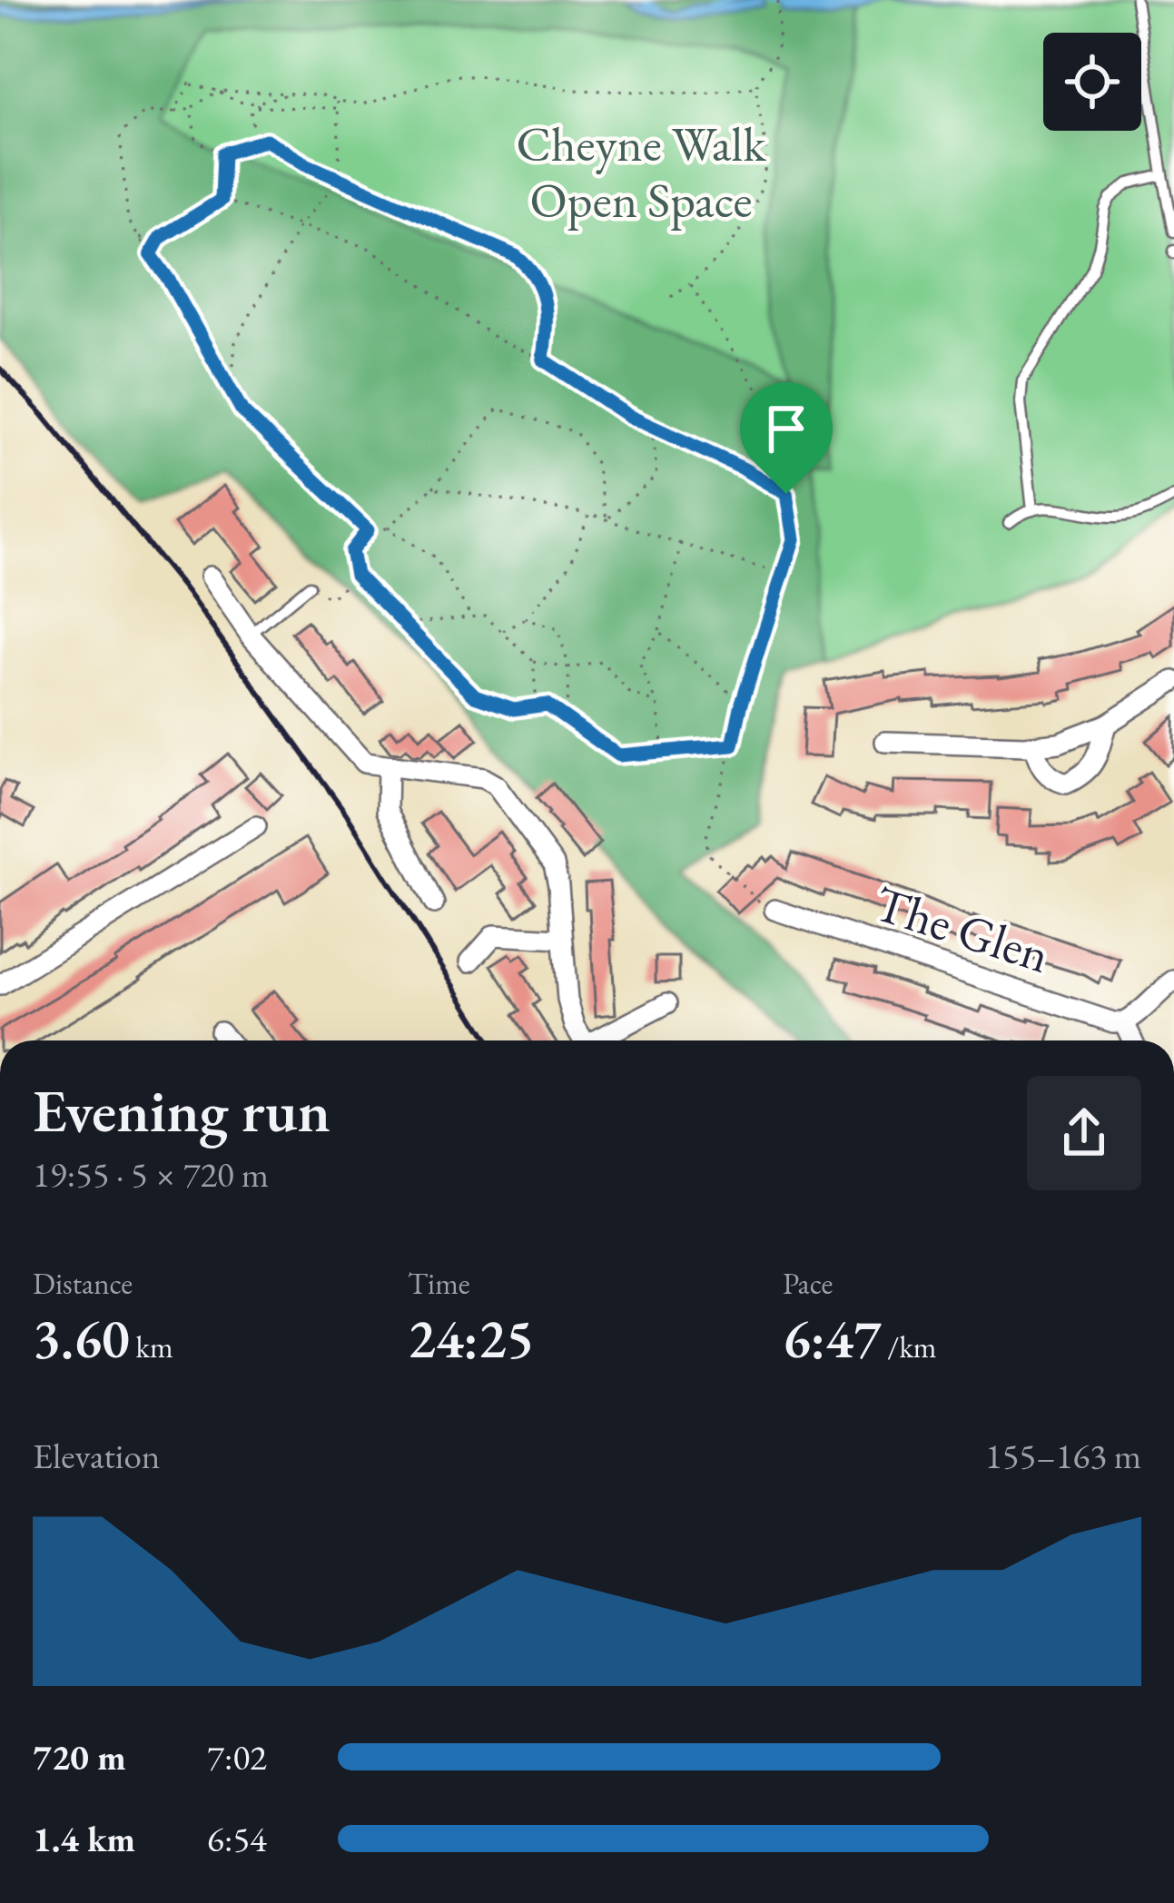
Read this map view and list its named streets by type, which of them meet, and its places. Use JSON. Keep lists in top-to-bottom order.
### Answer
{
  "streets": {
    "street": ["The Glen"]
  },
  "parks": ["Cheyne Walk Open Space"],
  "page": {
    "heading": ["Evening run", "19:55 · 5 × 720 m"],
    "stats": [
      ["Distance", "3.60 km"],
      ["Time", "24:25"],
      ["Pace", "6:47 /km"]
    ],
    "chart": ["Elevation", "155–163 m"],
    "list": [
      {
        "name": "720 m",
        "note": "7:02"
      },
      {
        "name": "1.4 km",
        "note": "6:54"
      }
    ]
  }
}
